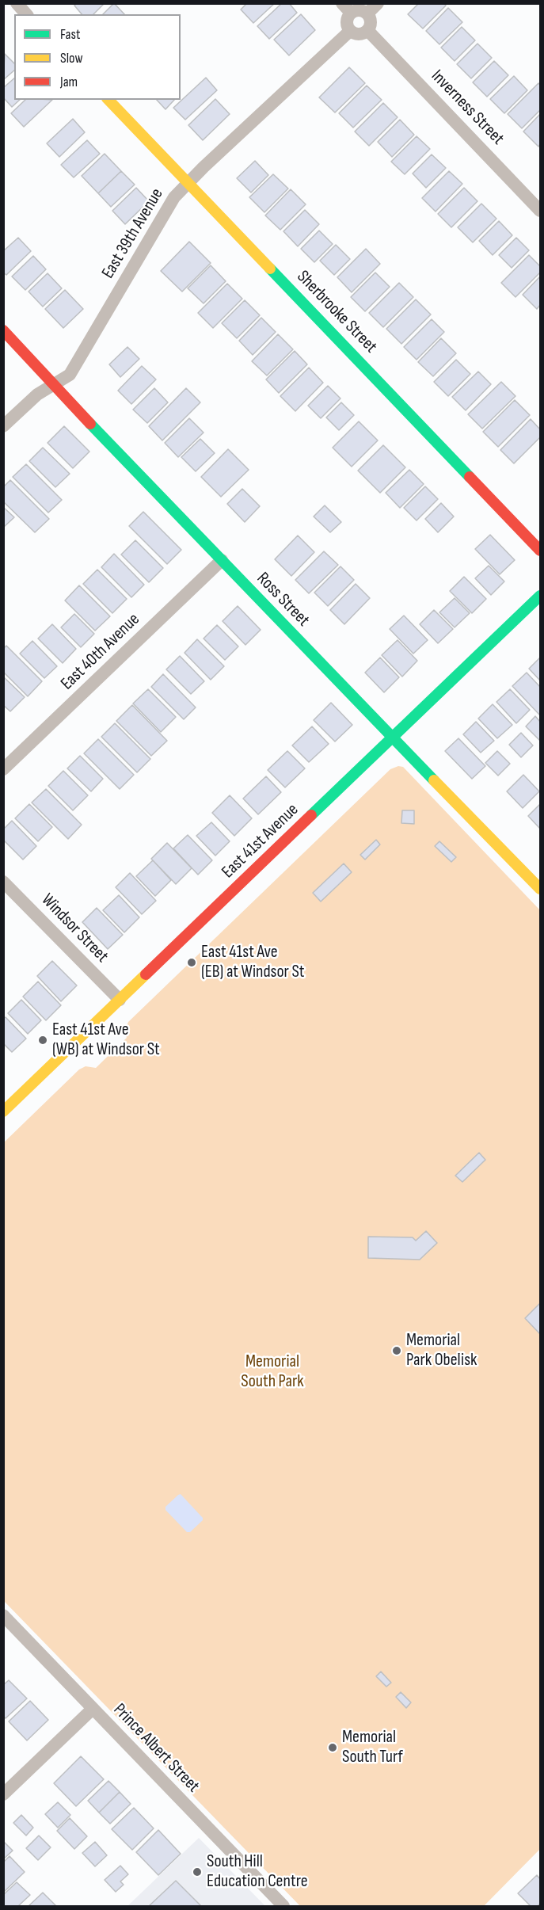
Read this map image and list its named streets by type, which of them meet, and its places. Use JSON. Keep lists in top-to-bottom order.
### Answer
{
  "streets": {
    "street": [
      "Inverness Street",
      "East 39th Avenue",
      "Sherbrooke Street",
      "Ross Street",
      "East 40th Avenue",
      "East 41st Avenue",
      "Windsor Street",
      "Prince Albert Street"
    ]
  },
  "crossings": [
    ["Inverness Street", "East 39th Avenue"],
    ["East 39th Avenue", "Sherbrooke Street"],
    ["East 39th Avenue", "Ross Street"],
    ["Ross Street", "East 40th Avenue"],
    ["Ross Street", "East 41st Avenue"],
    ["East 41st Avenue", "Windsor Street"]
  ],
  "parks": ["Memorial South Park"],
  "places": [
    "East 41st Ave (EB) at Windsor St",
    "East 41st Ave (WB) at Windsor St",
    "Memorial Park Obelisk",
    "Memorial South Turf",
    "South Hill Education Centre"
  ],
  "legend": ["Fast", "Slow", "Jam"]
}
